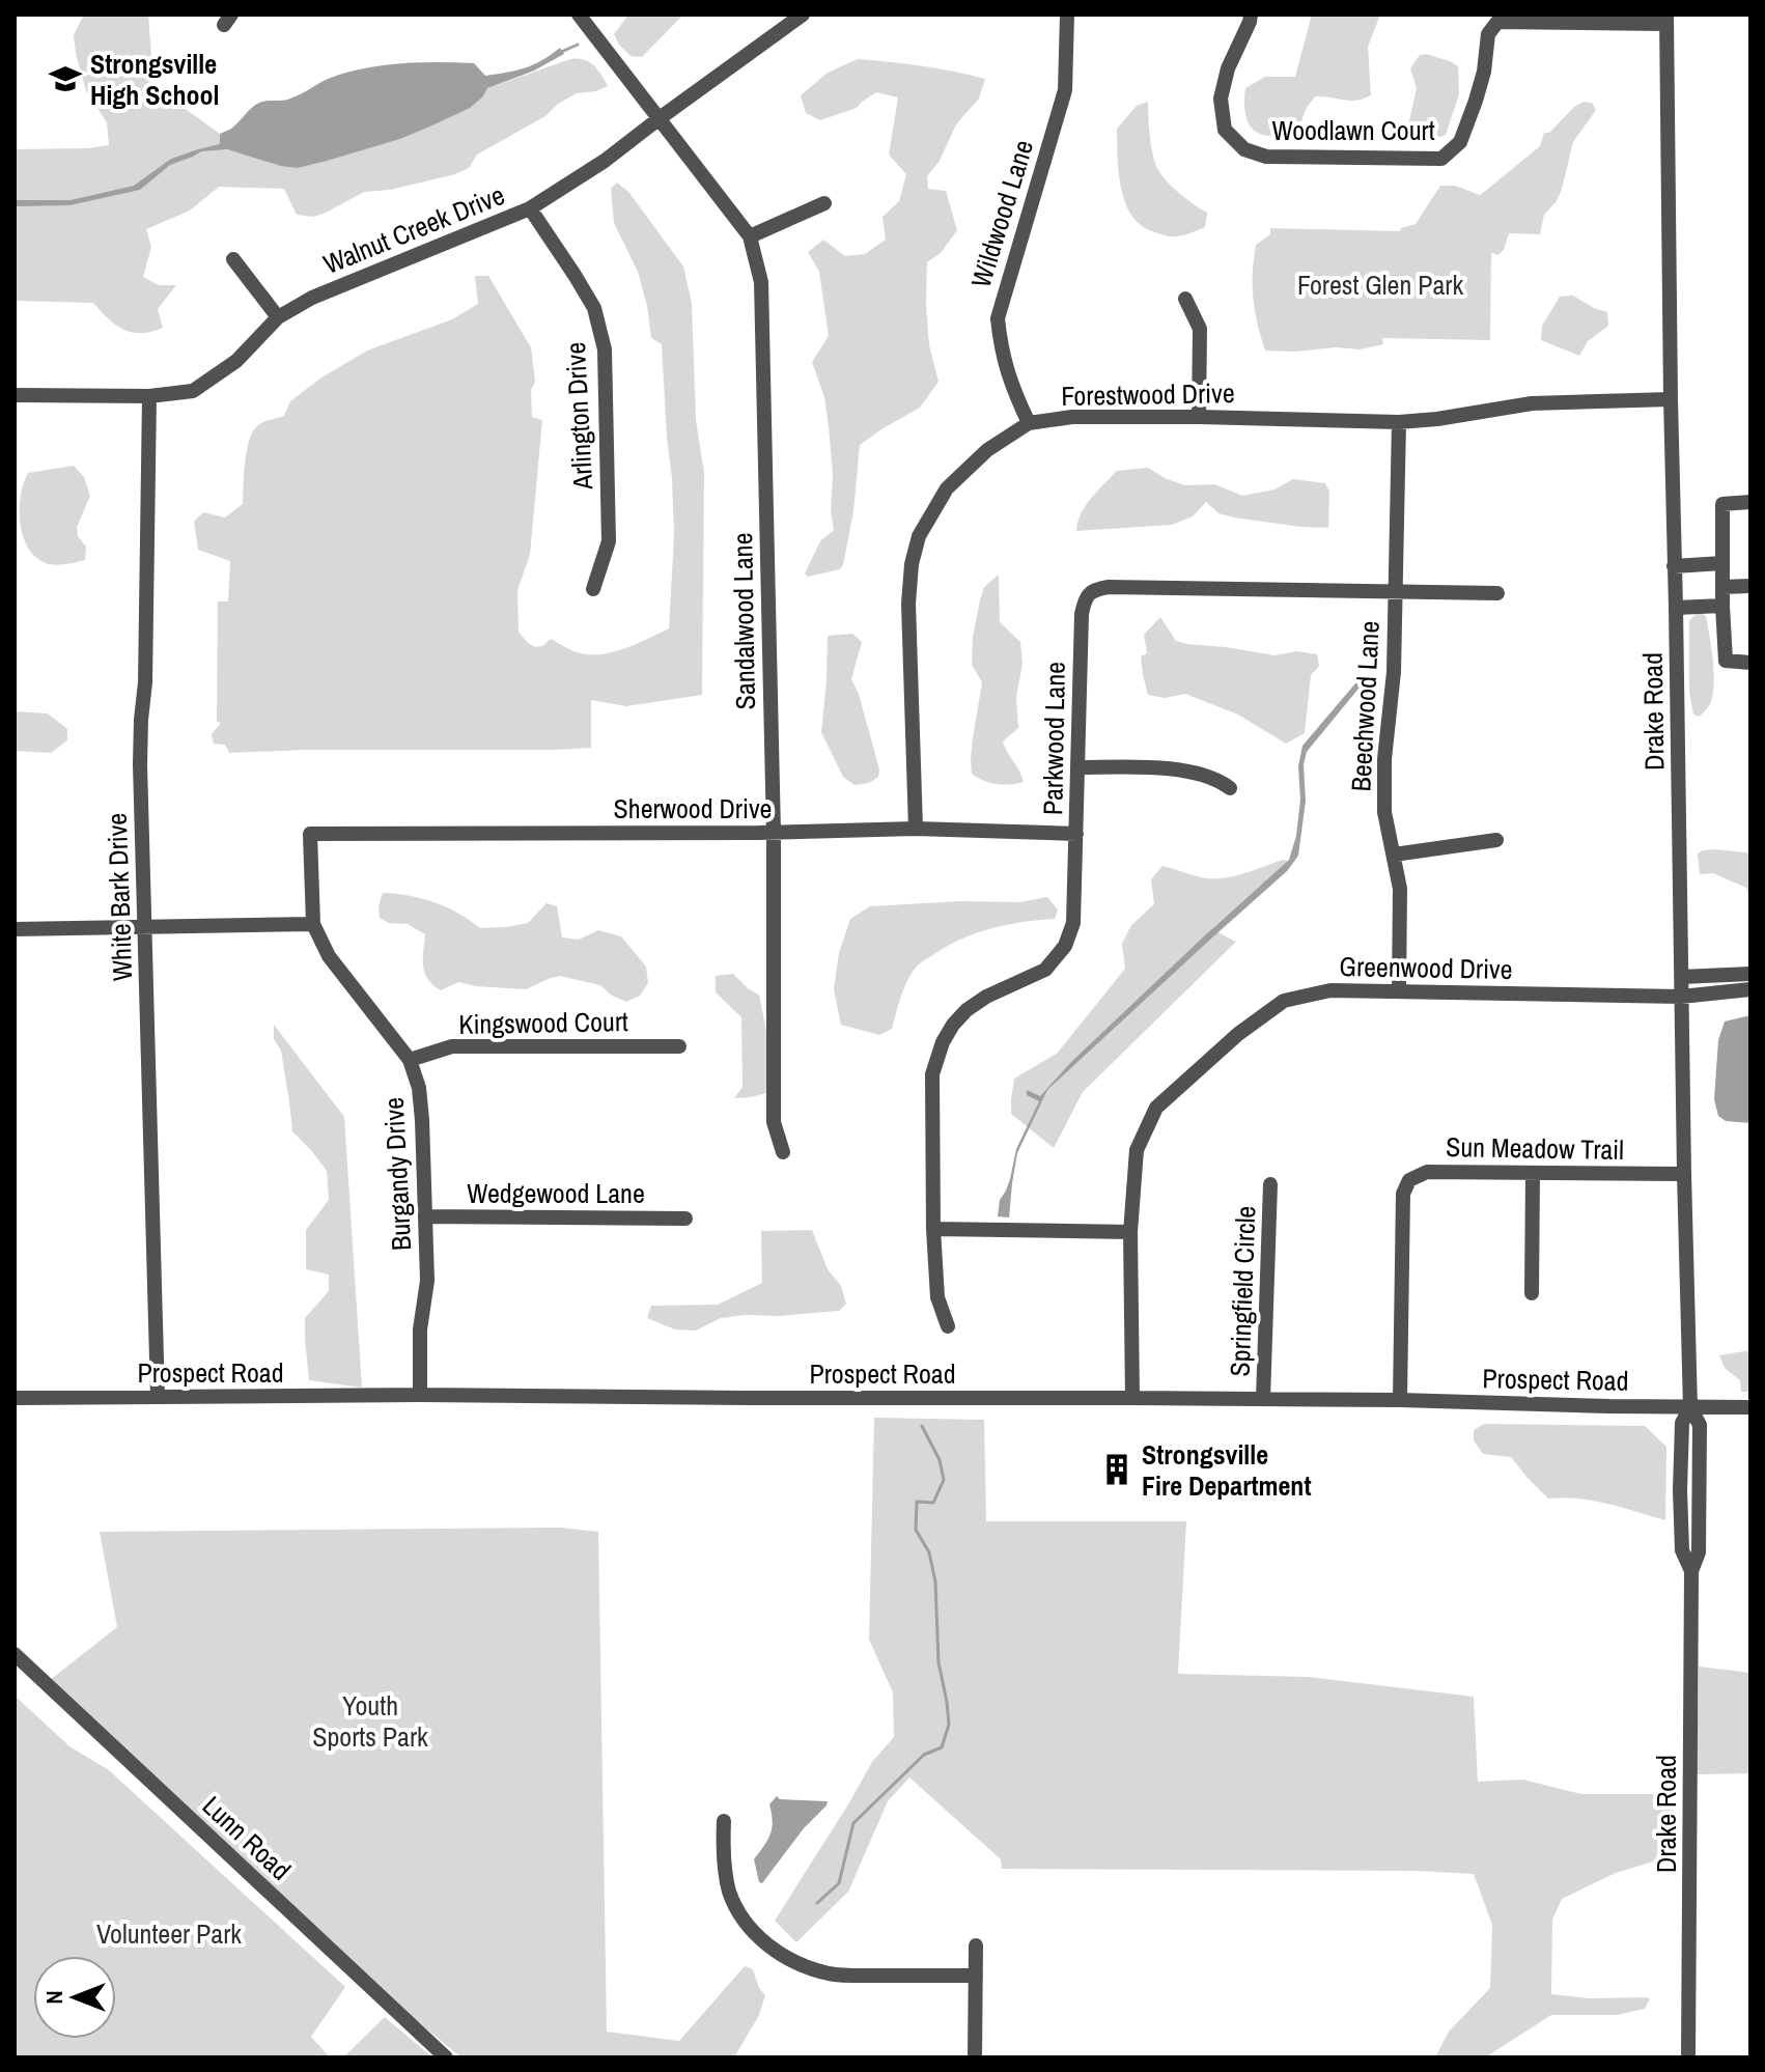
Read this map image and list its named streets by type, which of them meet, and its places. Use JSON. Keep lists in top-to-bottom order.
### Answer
{
  "streets": {
    "street": [
      "Woodlawn Court",
      "Wildwood Lane",
      "Walnut Creek Drive",
      "Forestwood Drive",
      "Arlington Drive",
      "Sandalwood Lane",
      "Beechwood Lane",
      "Drake Road",
      "Parkwood Lane",
      "Sherwood Drive",
      "White Bark Drive",
      "Greenwood Drive",
      "Kingswood Court",
      "Sun Meadow Trail",
      "Burgandy Drive",
      "Wedgewood Lane",
      "Springfield Circle",
      "Prospect Road",
      "Lunn Road"
    ]
  },
  "crossings": [
    ["Woodlawn Court", "Drake Road"],
    ["Wildwood Lane", "Forestwood Drive"],
    ["Walnut Creek Drive", "Arlington Drive"],
    ["Walnut Creek Drive", "Sandalwood Lane"],
    ["Walnut Creek Drive", "White Bark Drive"],
    ["Forestwood Drive", "Beechwood Lane"],
    ["Forestwood Drive", "Drake Road"],
    ["Forestwood Drive", "Sherwood Drive"],
    ["Sandalwood Lane", "Sherwood Drive"],
    ["Beechwood Lane", "Parkwood Lane"],
    ["Beechwood Lane", "Greenwood Drive"],
    ["Drake Road", "Greenwood Drive"],
    ["Drake Road", "Sun Meadow Trail"],
    ["Drake Road", "Prospect Road"],
    ["Parkwood Lane", "Sherwood Drive"],
    ["Sherwood Drive", "Burgandy Drive"],
    ["White Bark Drive", "Prospect Road"],
    ["Greenwood Drive", "Prospect Road"],
    ["Kingswood Court", "Burgandy Drive"],
    ["Sun Meadow Trail", "Prospect Road"],
    ["Burgandy Drive", "Wedgewood Lane"],
    ["Burgandy Drive", "Prospect Road"],
    ["Springfield Circle", "Prospect Road"]
  ],
  "parks": ["Forest Glen Park", "Youth Sports Park", "Volunteer Park"],
  "places": {
    "school or university": ["Strongsville High School"],
    "building": ["Strongsville Fire Department"]
  },
  "north": "left"
}
